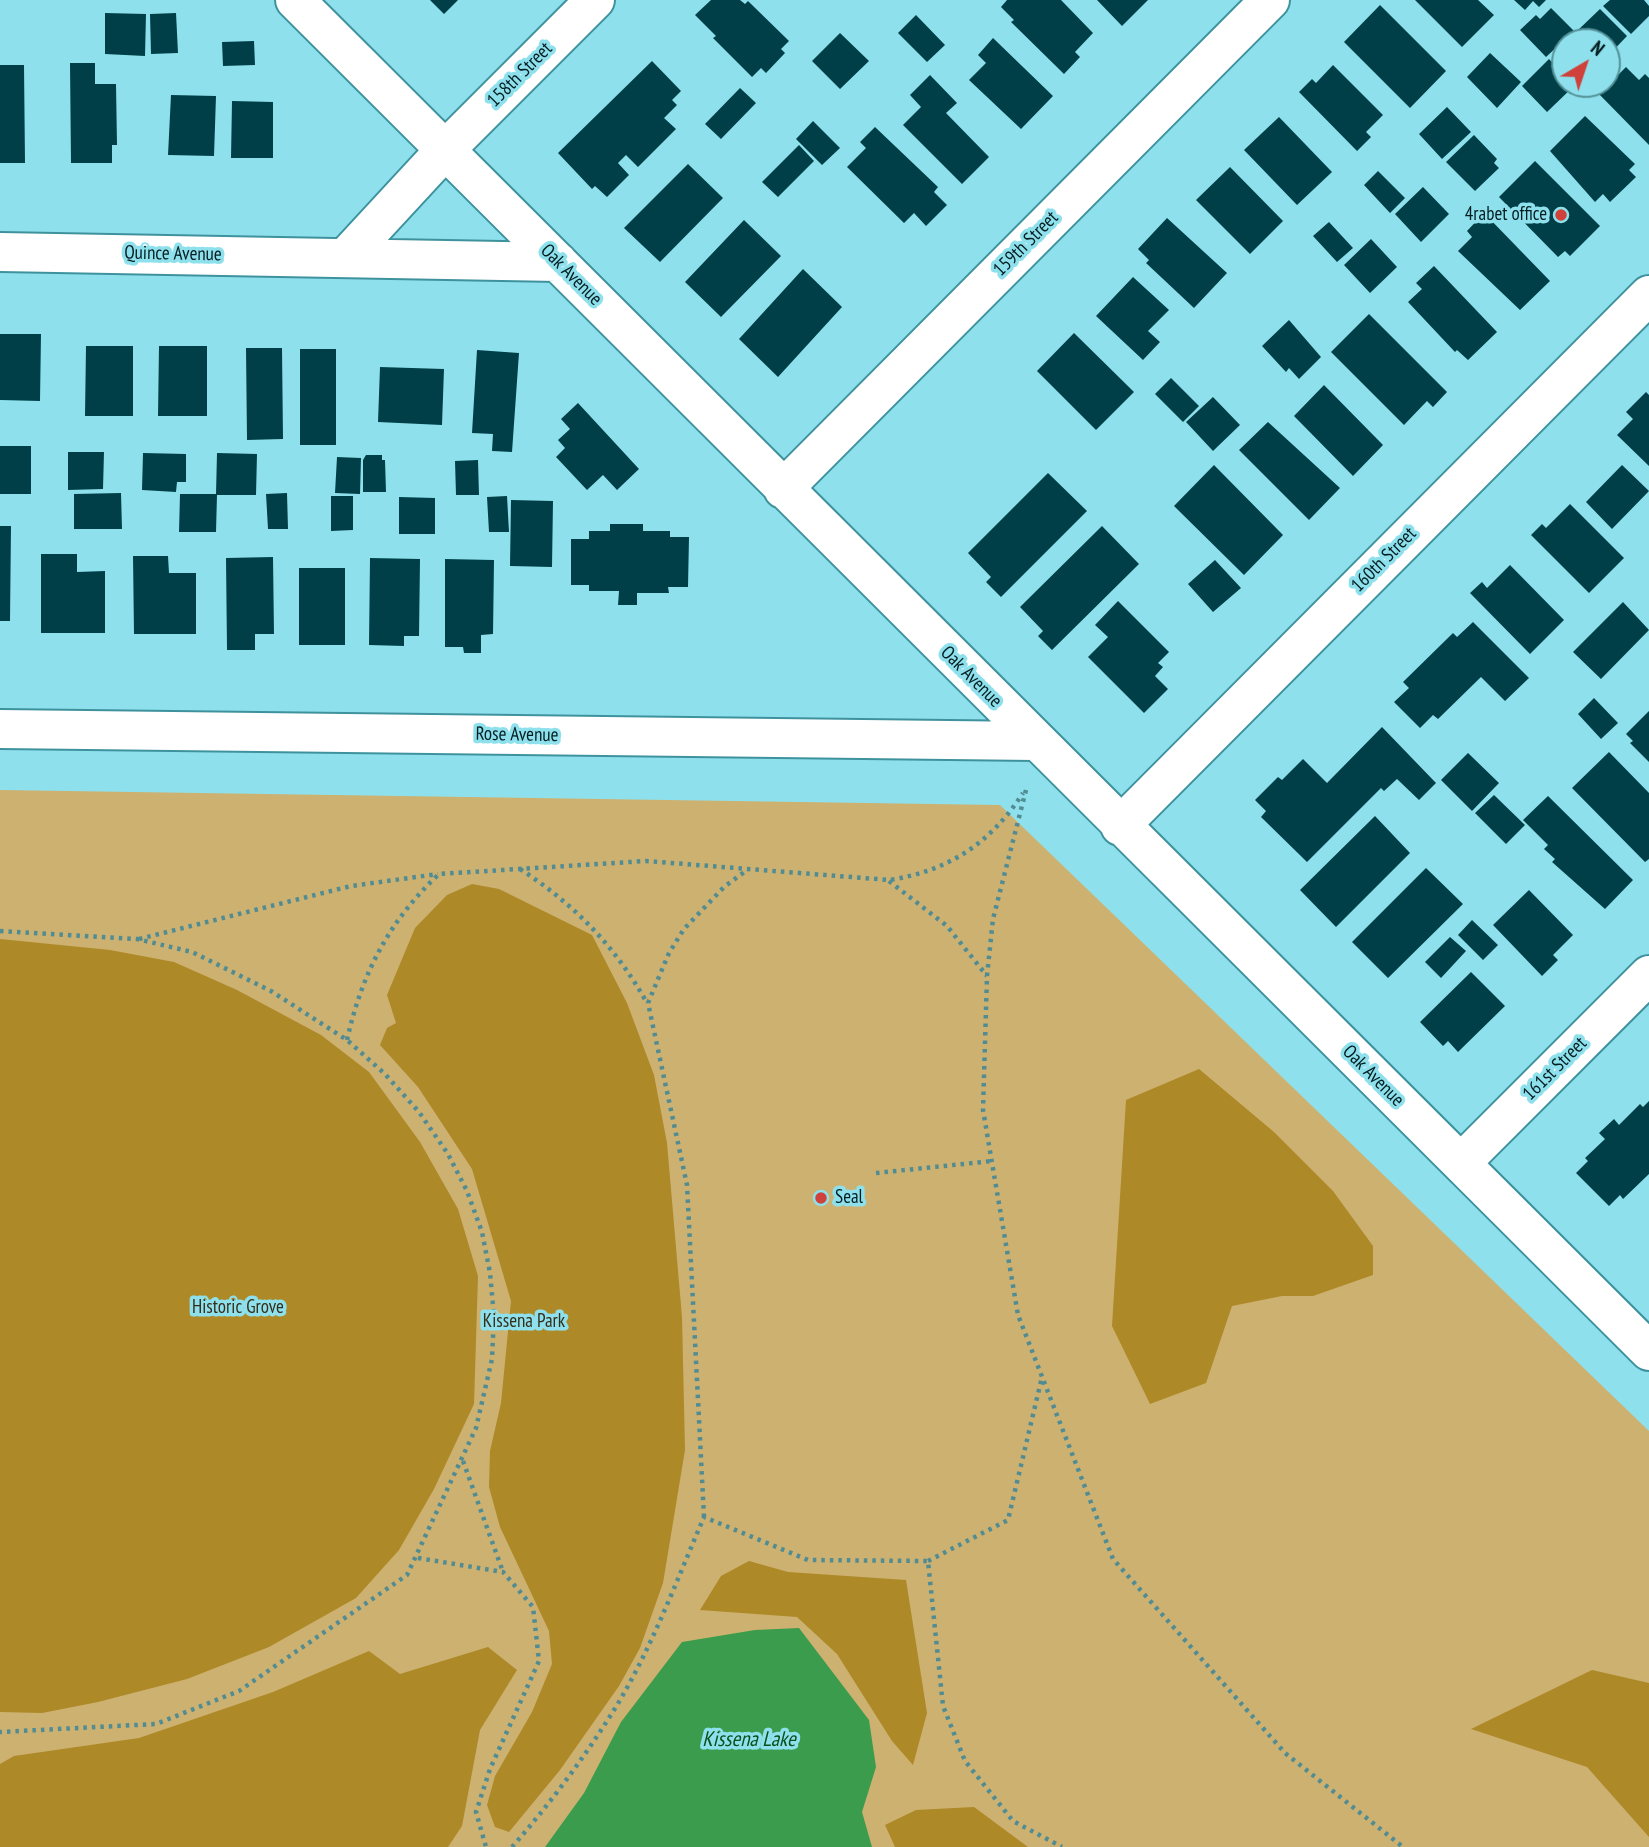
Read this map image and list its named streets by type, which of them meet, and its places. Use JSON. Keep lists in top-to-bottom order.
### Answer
{
  "streets": {
    "street": [
      "158th Street",
      "159th Street",
      "Quince Avenue",
      "Oak Avenue",
      "160th Street",
      "Rose Avenue",
      "161st Street"
    ]
  },
  "crossings": [
    ["158th Street", "Oak Avenue"],
    ["159th Street", "Oak Avenue"],
    ["Quince Avenue", "Oak Avenue"],
    ["Oak Avenue", "160th Street"],
    ["Oak Avenue", "Rose Avenue"],
    ["Oak Avenue", "161st Street"]
  ],
  "water": ["Kissena Lake"],
  "parks": ["Historic Grove", "Kissena Park"],
  "places": ["4rabet office", "Seal"],
  "north": "top right"
}
